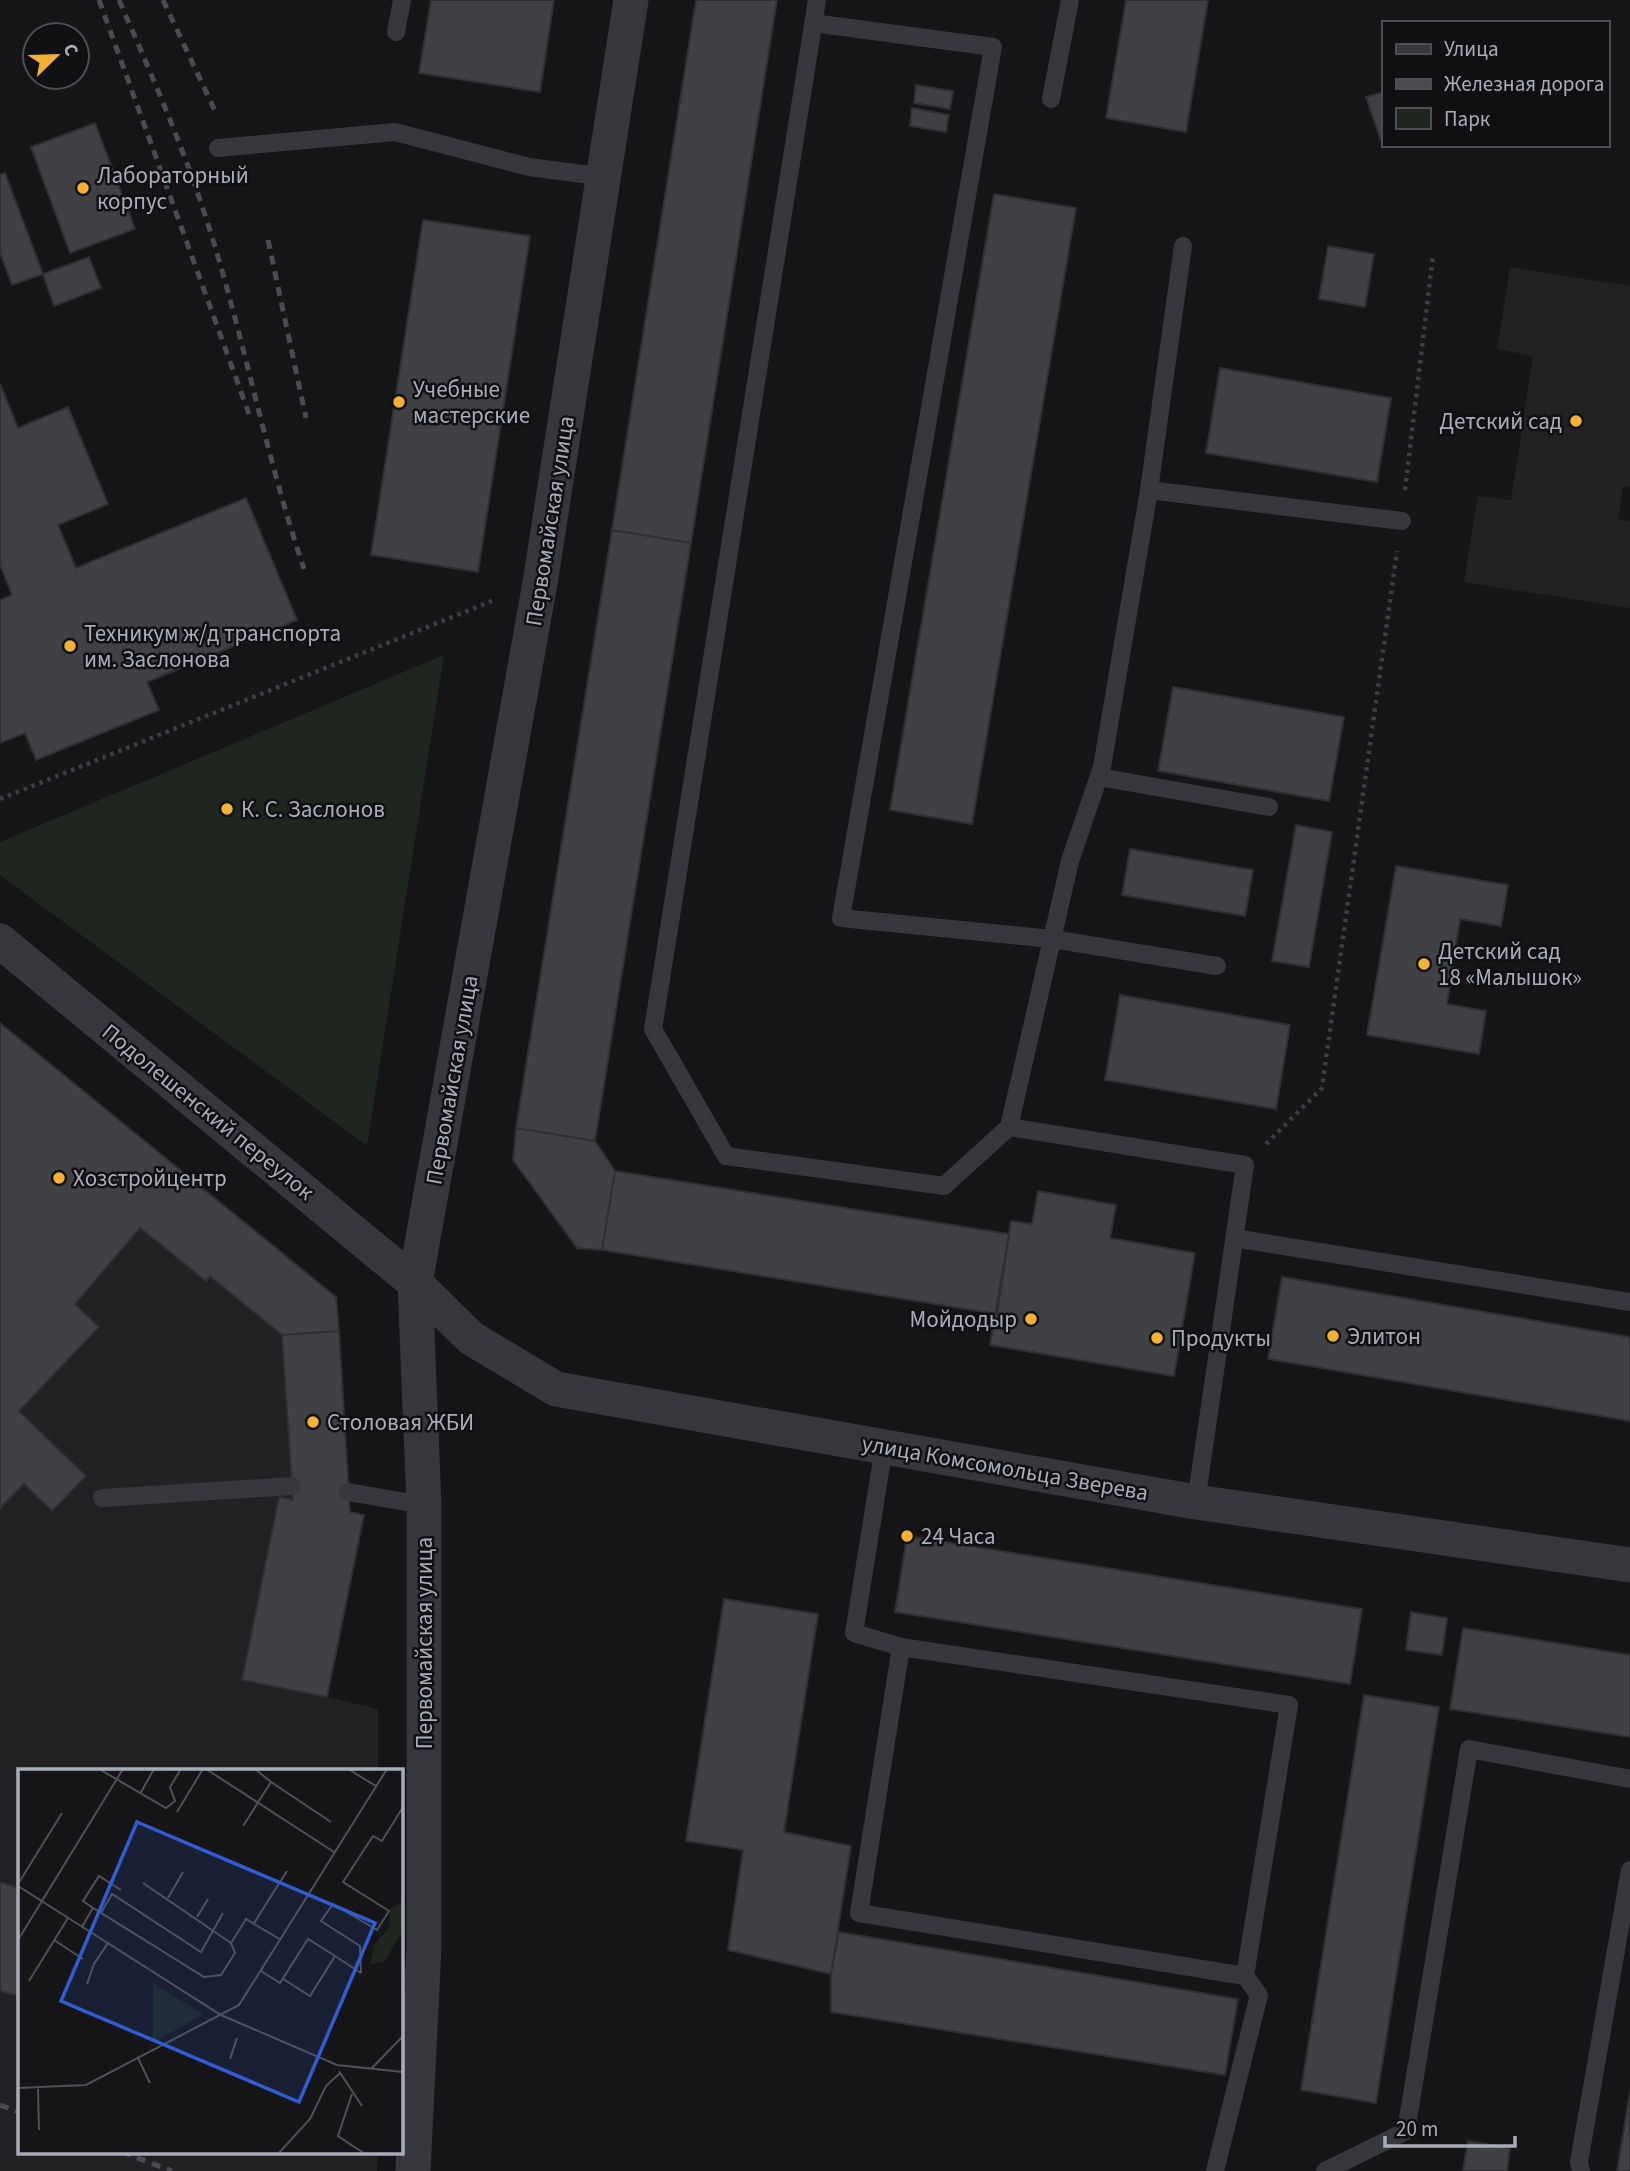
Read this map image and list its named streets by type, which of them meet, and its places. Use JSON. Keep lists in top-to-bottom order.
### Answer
{
  "streets": {
    "street": ["Первомайская улица", "Подолешенский переулок", "улица Комсомольца Зверева"]
  },
  "crossings": [
    ["Первомайская улица", "Подолешенский переулок"],
    ["Первомайская улица", "улица Комсомольца Зверева"],
    ["Подолешенский переулок", "улица Комсомольца Зверева"]
  ],
  "places": [
    "Лабораторный корпус",
    "Учебные мастерские",
    "Детский сад",
    "Техникум ж/д транспорта им. Заслонова",
    "К. С. Заслонов",
    "Детский сад 18 «Малышок»",
    "Хозстройцентр",
    "Мойдодыр",
    "Элитон",
    "Продукты",
    "Столовая ЖБИ",
    "24 Часа"
  ],
  "legend": ["Улица", "Железная дорога", "Парк"],
  "scale_bar": "20 m",
  "north": "top right"
}
